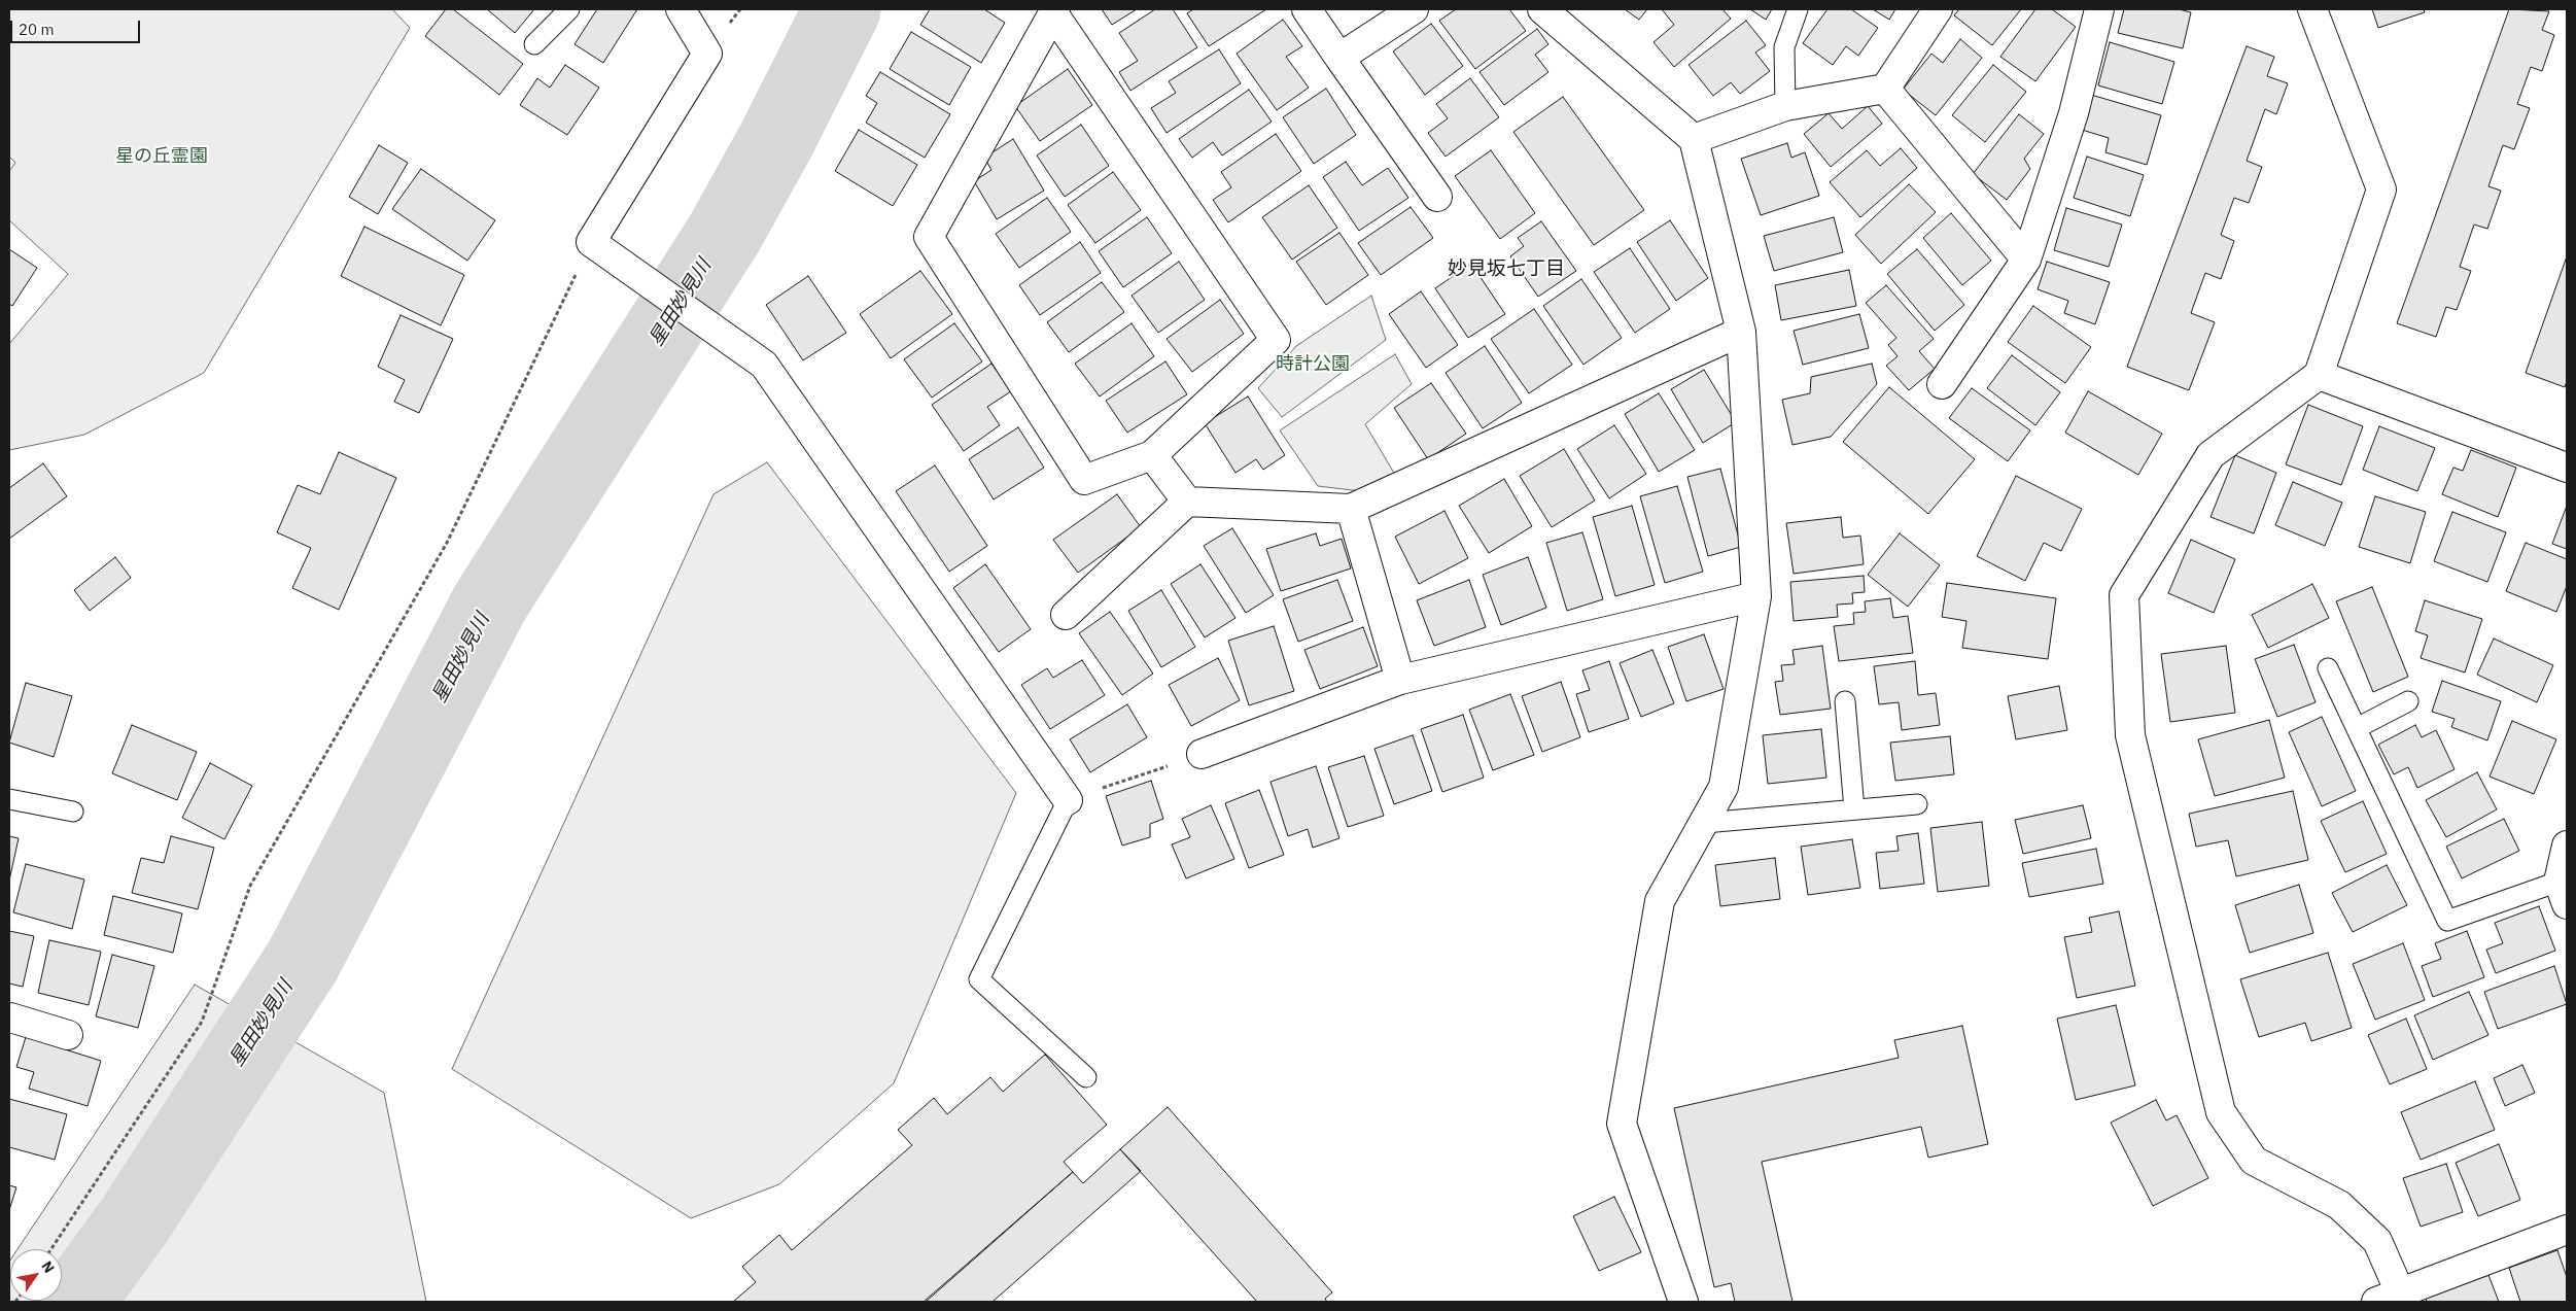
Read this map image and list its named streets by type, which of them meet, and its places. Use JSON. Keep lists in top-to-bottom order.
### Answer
{
  "districts": ["妙見坂七丁目"],
  "water": ["星田妙見川"],
  "parks": ["星の丘霊園", "時計公園"],
  "scale_bar": "20 m",
  "north": "top right"
}
